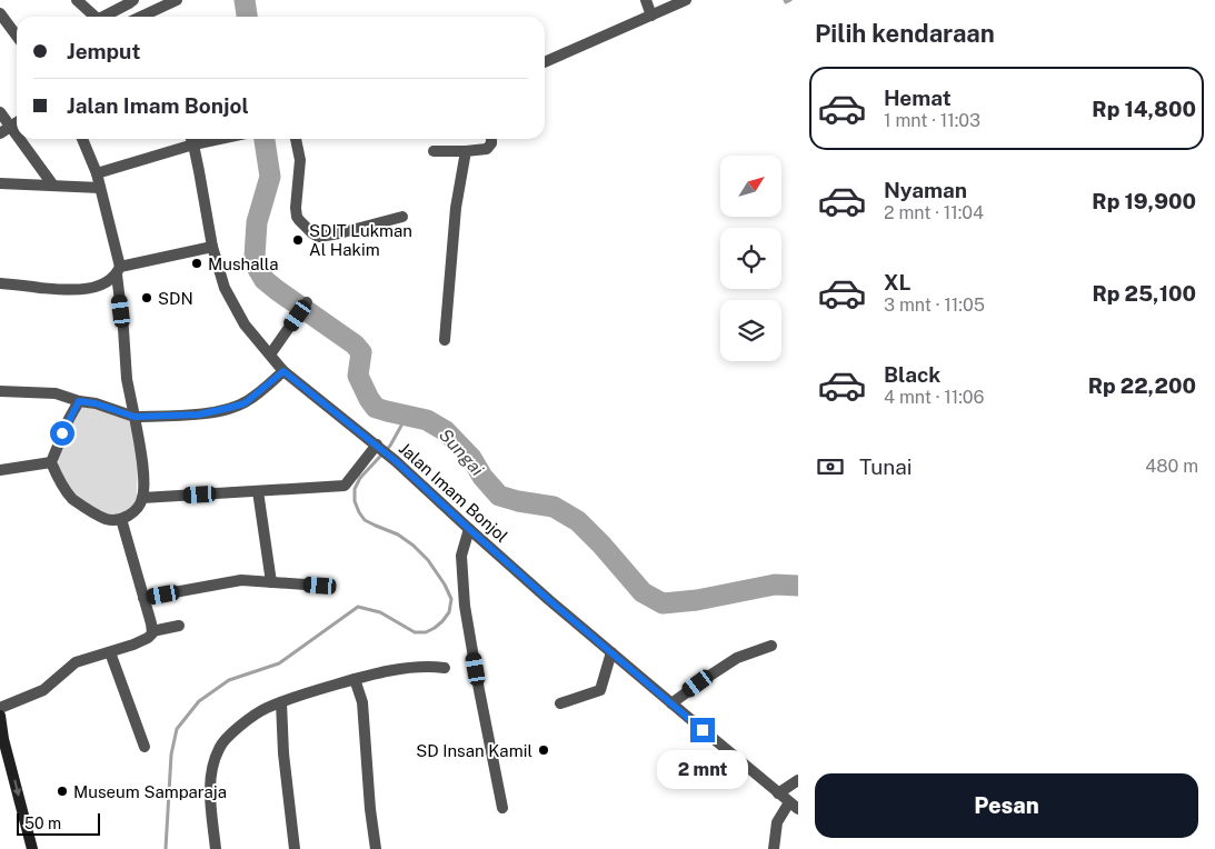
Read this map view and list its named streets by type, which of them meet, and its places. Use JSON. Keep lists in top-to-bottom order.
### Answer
{
  "streets": {
    "street": ["Jalan Imam Bonjol"]
  },
  "water": ["Sungai"],
  "places": [
    "SDIT Lukman Al Hakim",
    "Mushalla",
    "SDN",
    "SD Insan Kamil",
    "Museum Samparaja"
  ],
  "scale_bar": "50 m",
  "north": "top right",
  "page": {
    "heading": "Pilih kendaraan",
    "banner": ["Jemput", "Jalan Imam Bonjol"],
    "list": [
      {
        "name": "Hemat",
        "note": "1 mnt · 11:03",
        "value": "Rp 14,800"
      },
      {
        "name": "Nyaman",
        "note": "2 mnt · 11:04",
        "value": "Rp 19,900"
      },
      {
        "name": "XL",
        "note": "3 mnt · 11:05",
        "value": "Rp 25,100"
      },
      {
        "name": "Black",
        "note": "4 mnt · 11:06",
        "value": "Rp 22,200"
      }
    ],
    "pay": ["Tunai", "480 m"],
    "bubble": "2 mnt",
    "buttons": "Pesan",
    "scale": "50 m"
  }
}
